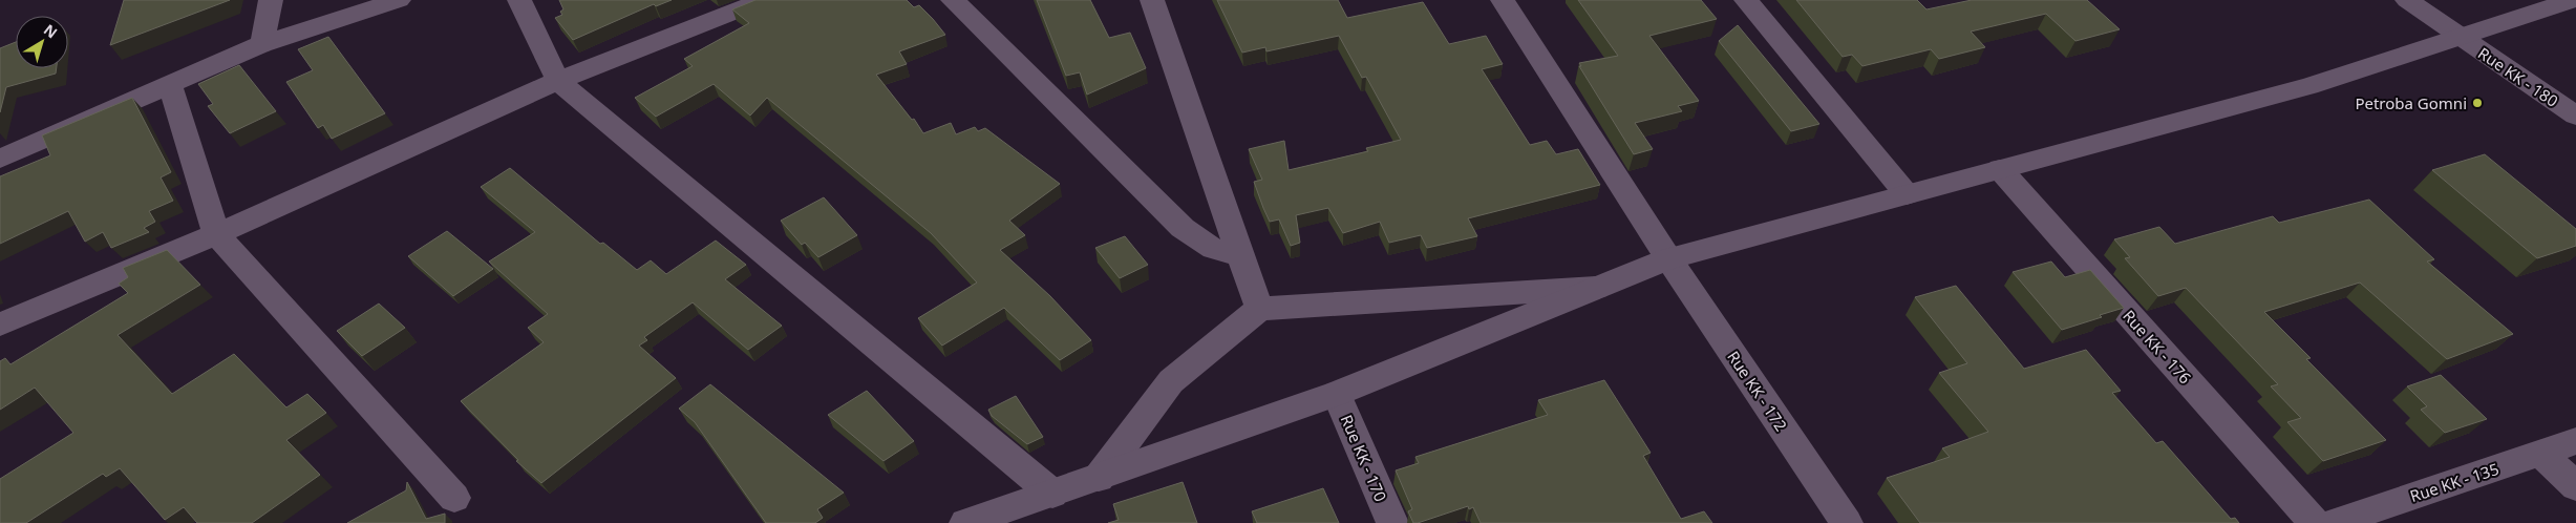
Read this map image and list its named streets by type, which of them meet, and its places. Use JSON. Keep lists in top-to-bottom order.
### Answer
{
  "streets": {
    "street": [
      "Rue KK - 180",
      "Rue KK - 176",
      "Rue KK - 172",
      "Rue KK - 170",
      "Rue KK - 135"
    ]
  },
  "places": ["Petroba Gomni"],
  "north": "top right"
}
